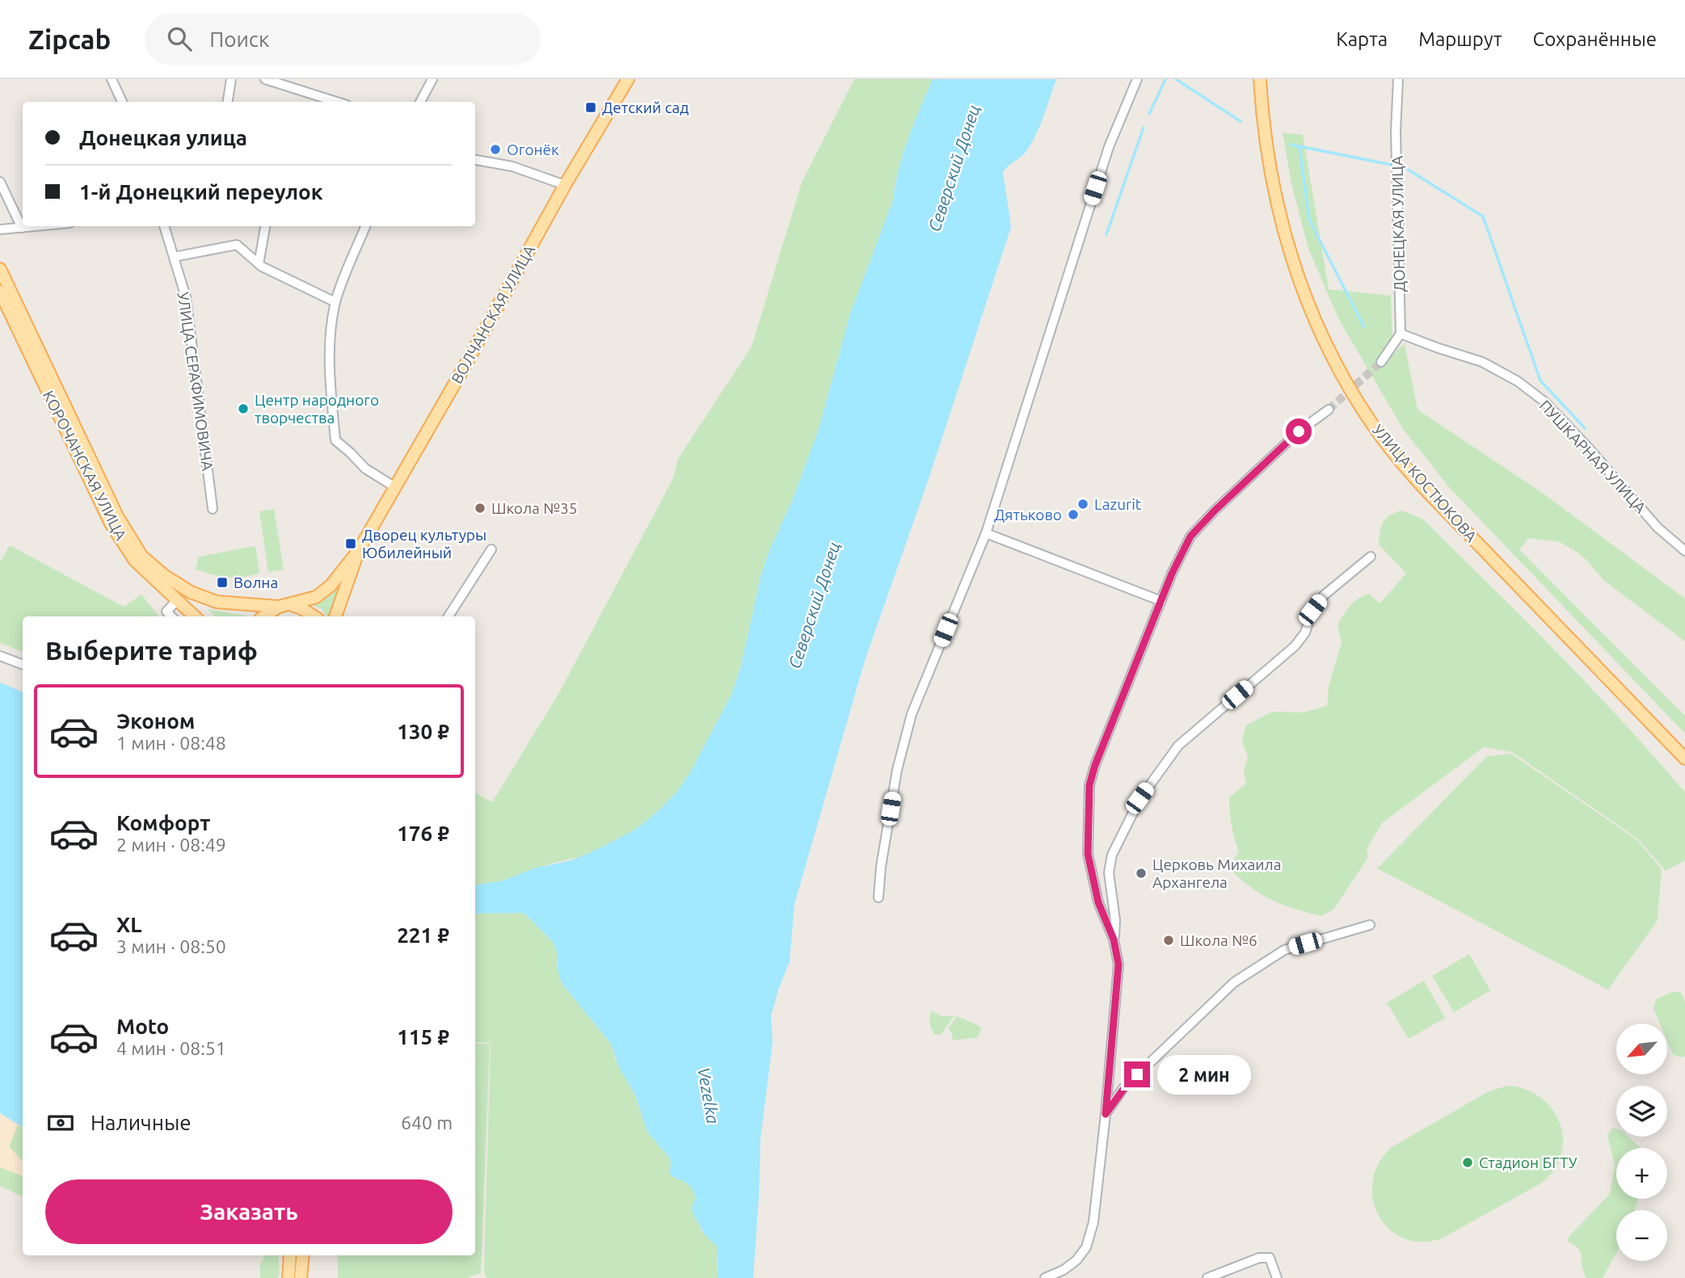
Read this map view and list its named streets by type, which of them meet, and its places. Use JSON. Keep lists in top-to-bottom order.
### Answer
{
  "streets": {
    "main road": ["ВОЛЧАНСКАЯ УЛИЦА", "КОРОЧАНСКАЯ УЛИЦА", "УЛИЦА КОСТЮКОВА"],
    "street": ["ДОНЕЦКАЯ УЛИЦА", "УЛИЦА СЕРАФИМОВИЧА", "ПУШКАРНАЯ УЛИЦА"]
  },
  "crossings": [
    ["ДОНЕЦКАЯ УЛИЦА", "ПУШКАРНАЯ УЛИЦА"]
  ],
  "water": ["Северский Донец", "Vezelka"],
  "places": {
    "transit": ["Детский сад", "Дворец культуры Юбилейный", "Волна"],
    "other": [
      "Огонёк",
      "Центр народного творчества",
      "Lazurit",
      "Школа №35",
      "Дятьково",
      "Церковь Михаила Архангела",
      "Школа №6",
      "Стадион БГТУ"
    ]
  },
  "north": "bottom left",
  "page": {
    "header": "Zipcab",
    "search": "Поиск",
    "nav": ["Карта", "Маршрут", "Сохранённые"],
    "banner": ["Донецкая улица", "1-й Донецкий переулок"],
    "heading": "Выберите тариф",
    "list": [
      {
        "name": "Эконом",
        "note": "1 мин · 08:48",
        "value": "130 ₽"
      },
      {
        "name": "Комфорт",
        "note": "2 мин · 08:49",
        "value": "176 ₽"
      },
      {
        "name": "XL",
        "note": "3 мин · 08:50",
        "value": "221 ₽"
      },
      {
        "name": "Moto",
        "note": "4 мин · 08:51",
        "value": "115 ₽"
      }
    ],
    "map_buttons": ["+", "−"],
    "bubble": "2 мин",
    "pay": ["Наличные", "640 m"],
    "buttons": "Заказать"
  }
}
